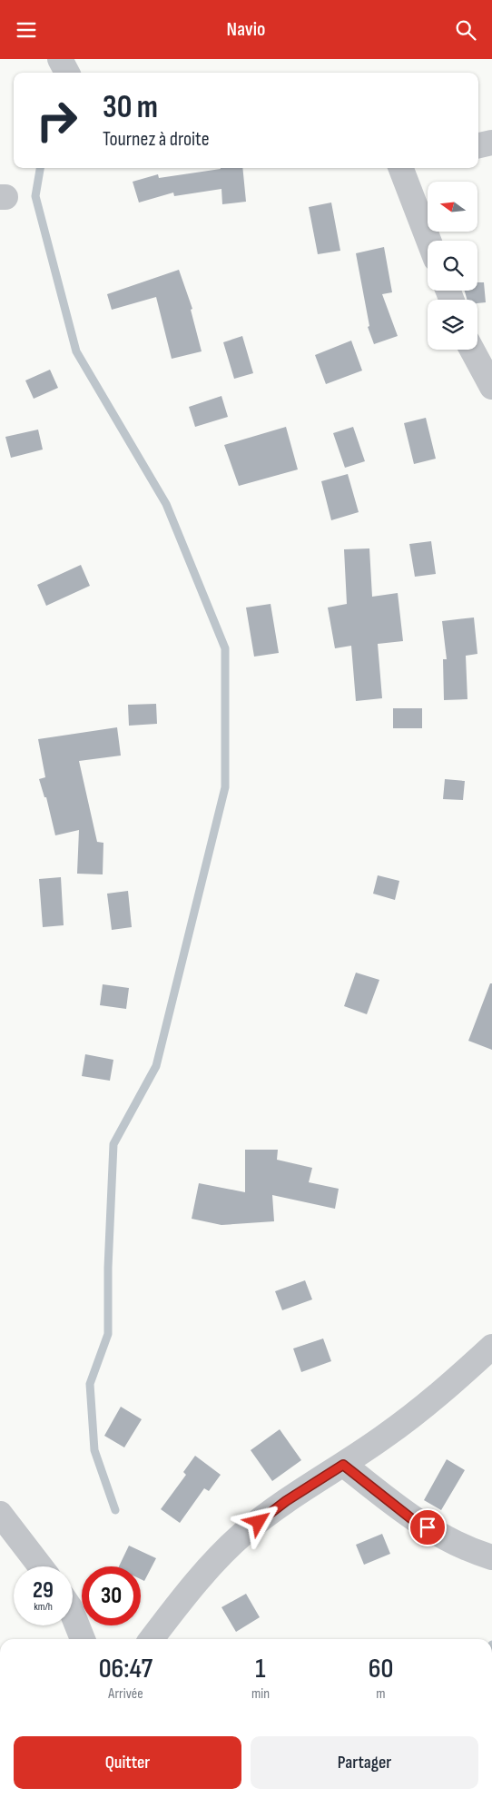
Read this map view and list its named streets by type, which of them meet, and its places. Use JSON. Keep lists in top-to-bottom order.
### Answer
{
  "north": "left",
  "page": {
    "header": "Navio",
    "turn": ["30 m", "Tournez à droite"],
    "speed": "29 km/h",
    "limit": "30",
    "eta": [
      "06:47",
      "Arrivée",
      "1",
      "min",
      "60",
      "m"
    ],
    "buttons": ["Quitter", "Partager"]
  }
}
